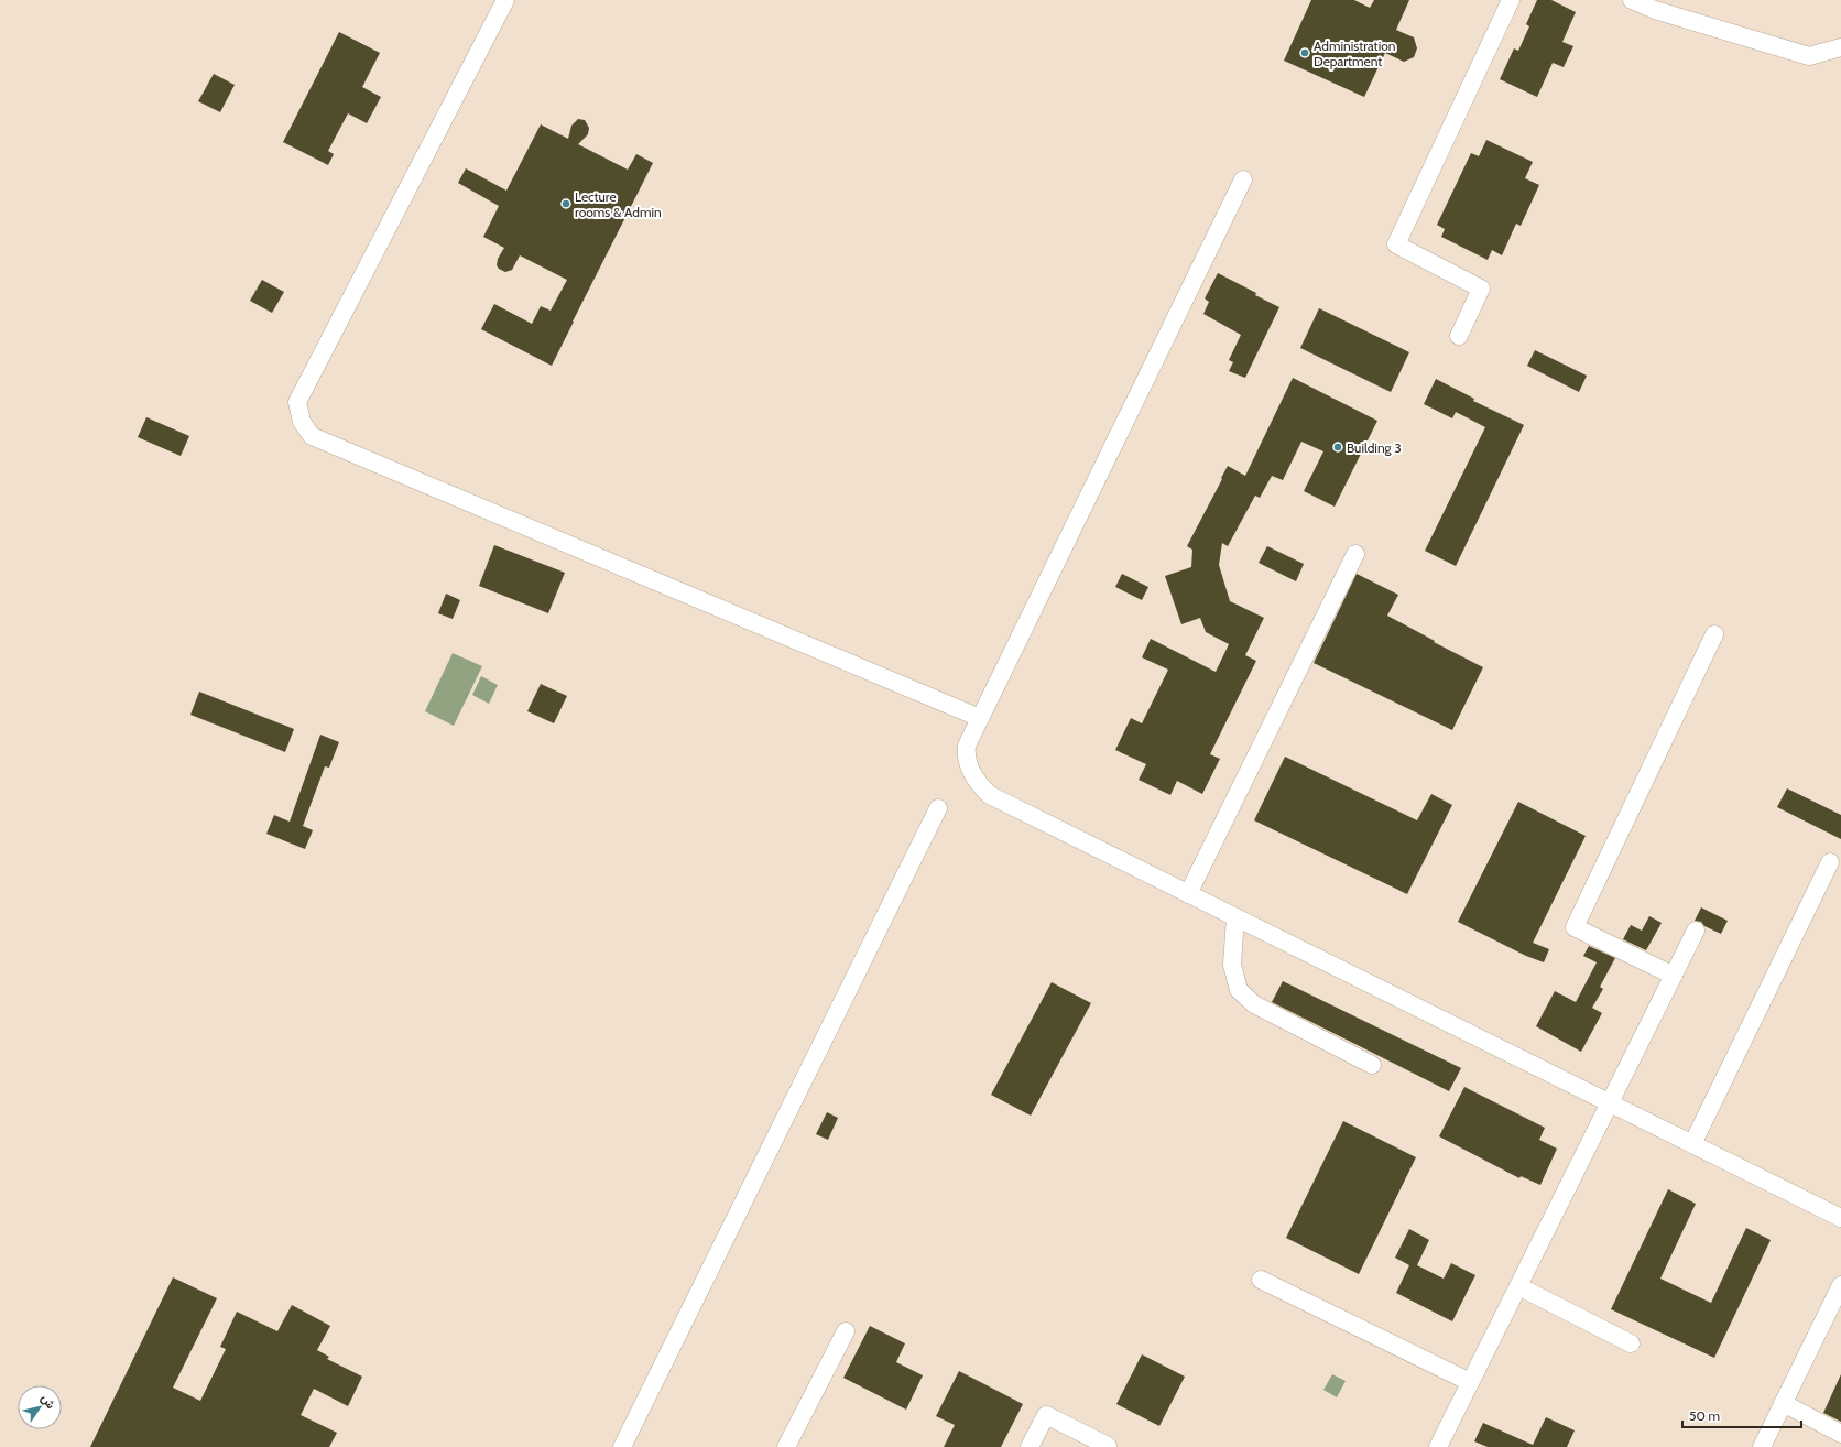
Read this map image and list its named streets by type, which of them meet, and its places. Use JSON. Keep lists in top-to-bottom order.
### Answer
{
  "places": ["Administration Department", "Lecture rooms & Admin", "Building 3"],
  "scale_bar": "50 m",
  "north": "top right"
}
